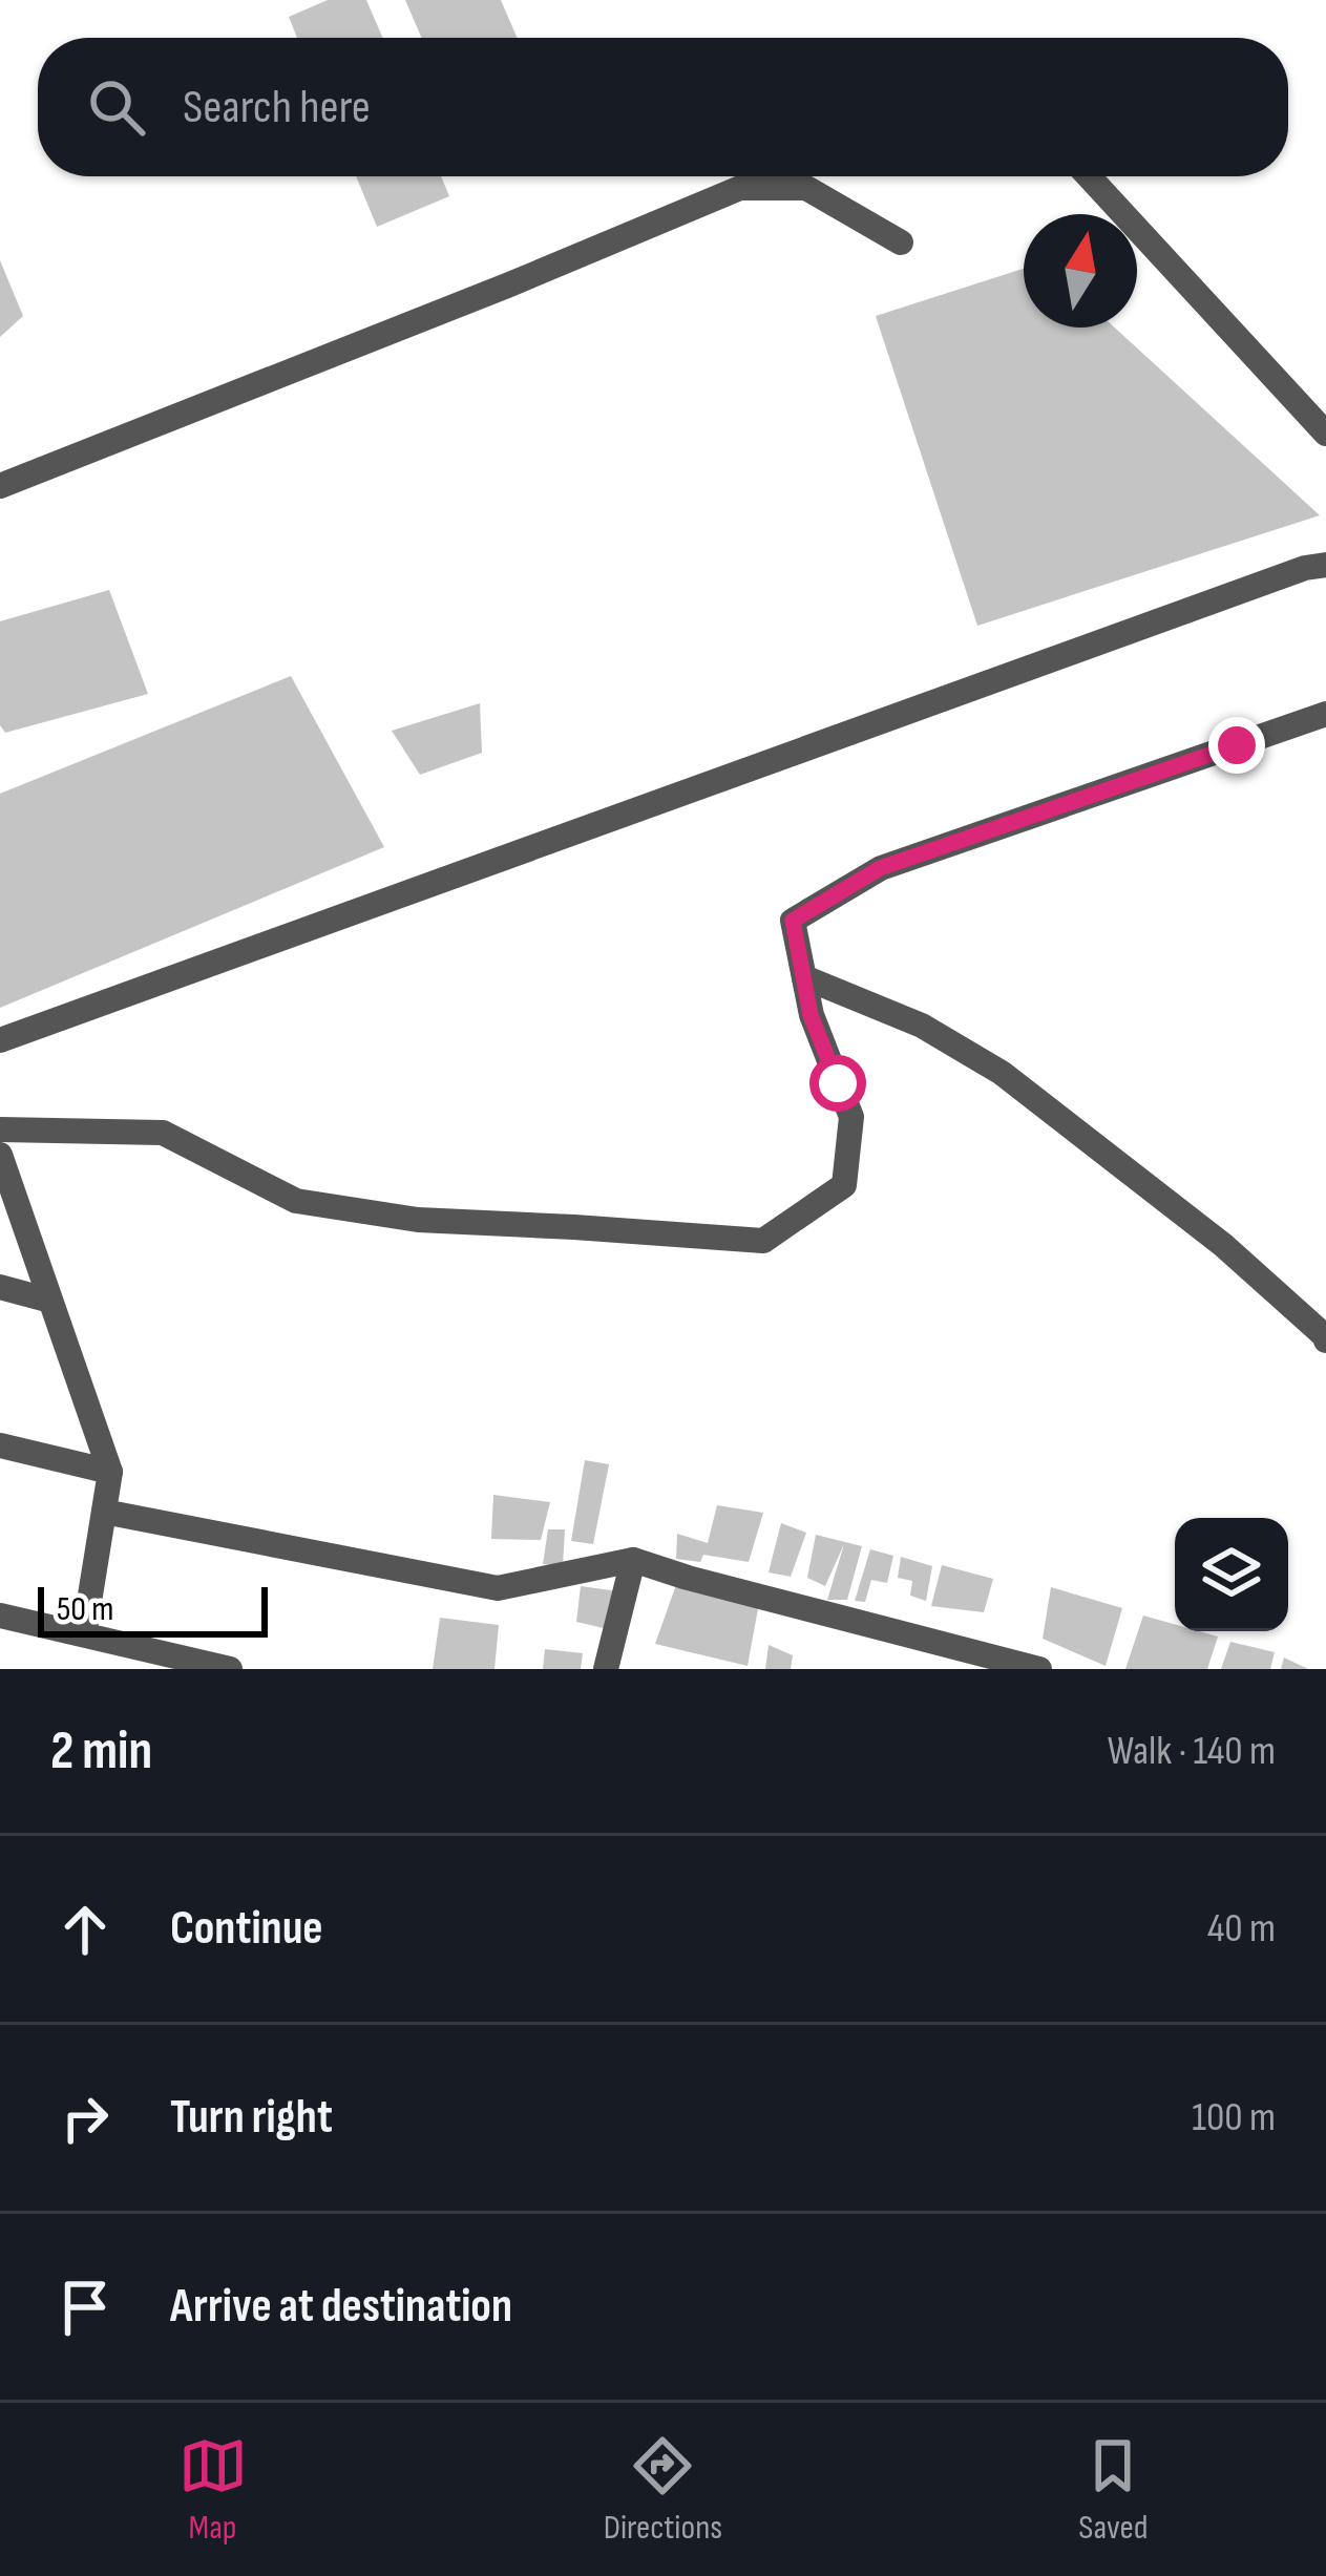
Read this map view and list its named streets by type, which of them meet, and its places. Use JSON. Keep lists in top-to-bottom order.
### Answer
{
  "scale_bar": "50 m",
  "north": "top",
  "page": {
    "search": "Search here",
    "scale": "50 m",
    "heading": ["2 min", "Walk · 140 m"],
    "list": [
      ["Continue", "40 m"],
      ["Turn right", "100 m"],
      "Arrive at destination"
    ],
    "nav": ["Map", "Directions", "Saved"]
  }
}
